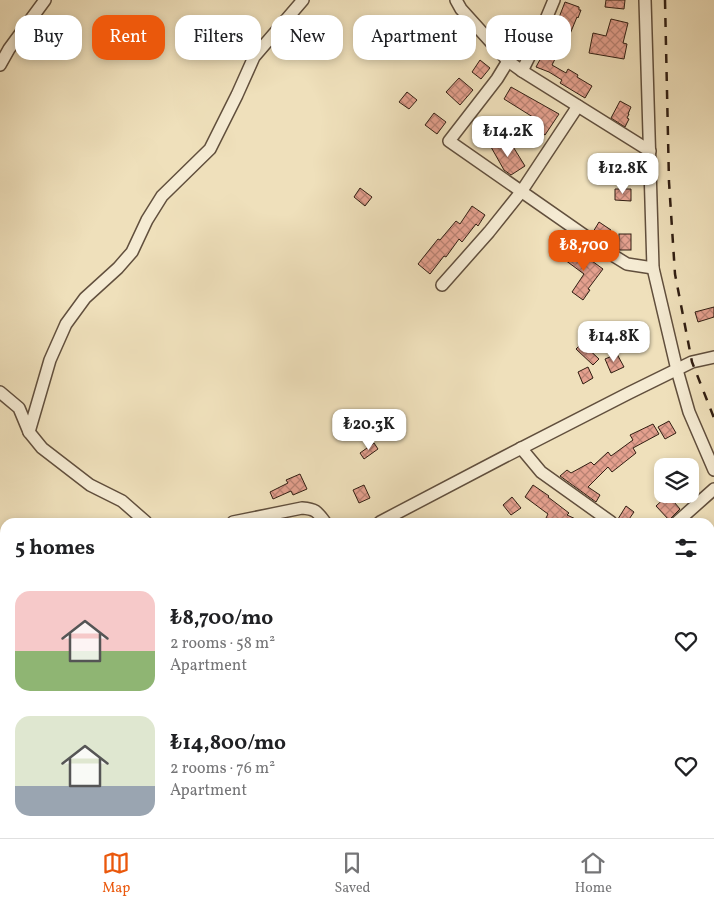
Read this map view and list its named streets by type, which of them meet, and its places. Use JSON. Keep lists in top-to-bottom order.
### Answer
{
  "page": {
    "chip": [
      "Buy",
      "Rent",
      "Filters",
      "New",
      "Apartment",
      "House"
    ],
    "price": [
      "₺14.2K",
      "₺12.8K",
      "₺8,700",
      "₺14.8K",
      "₺20.3K"
    ],
    "heading": "5 homes",
    "list": [
      {
        "name": "₺8,700/mo",
        "note": "2 rooms · 58 m² · Apartment"
      },
      {
        "name": "₺14,800/mo",
        "note": "2 rooms · 76 m² · Apartment"
      }
    ],
    "tabs": ["Map", "Saved", "Home"]
  }
}
